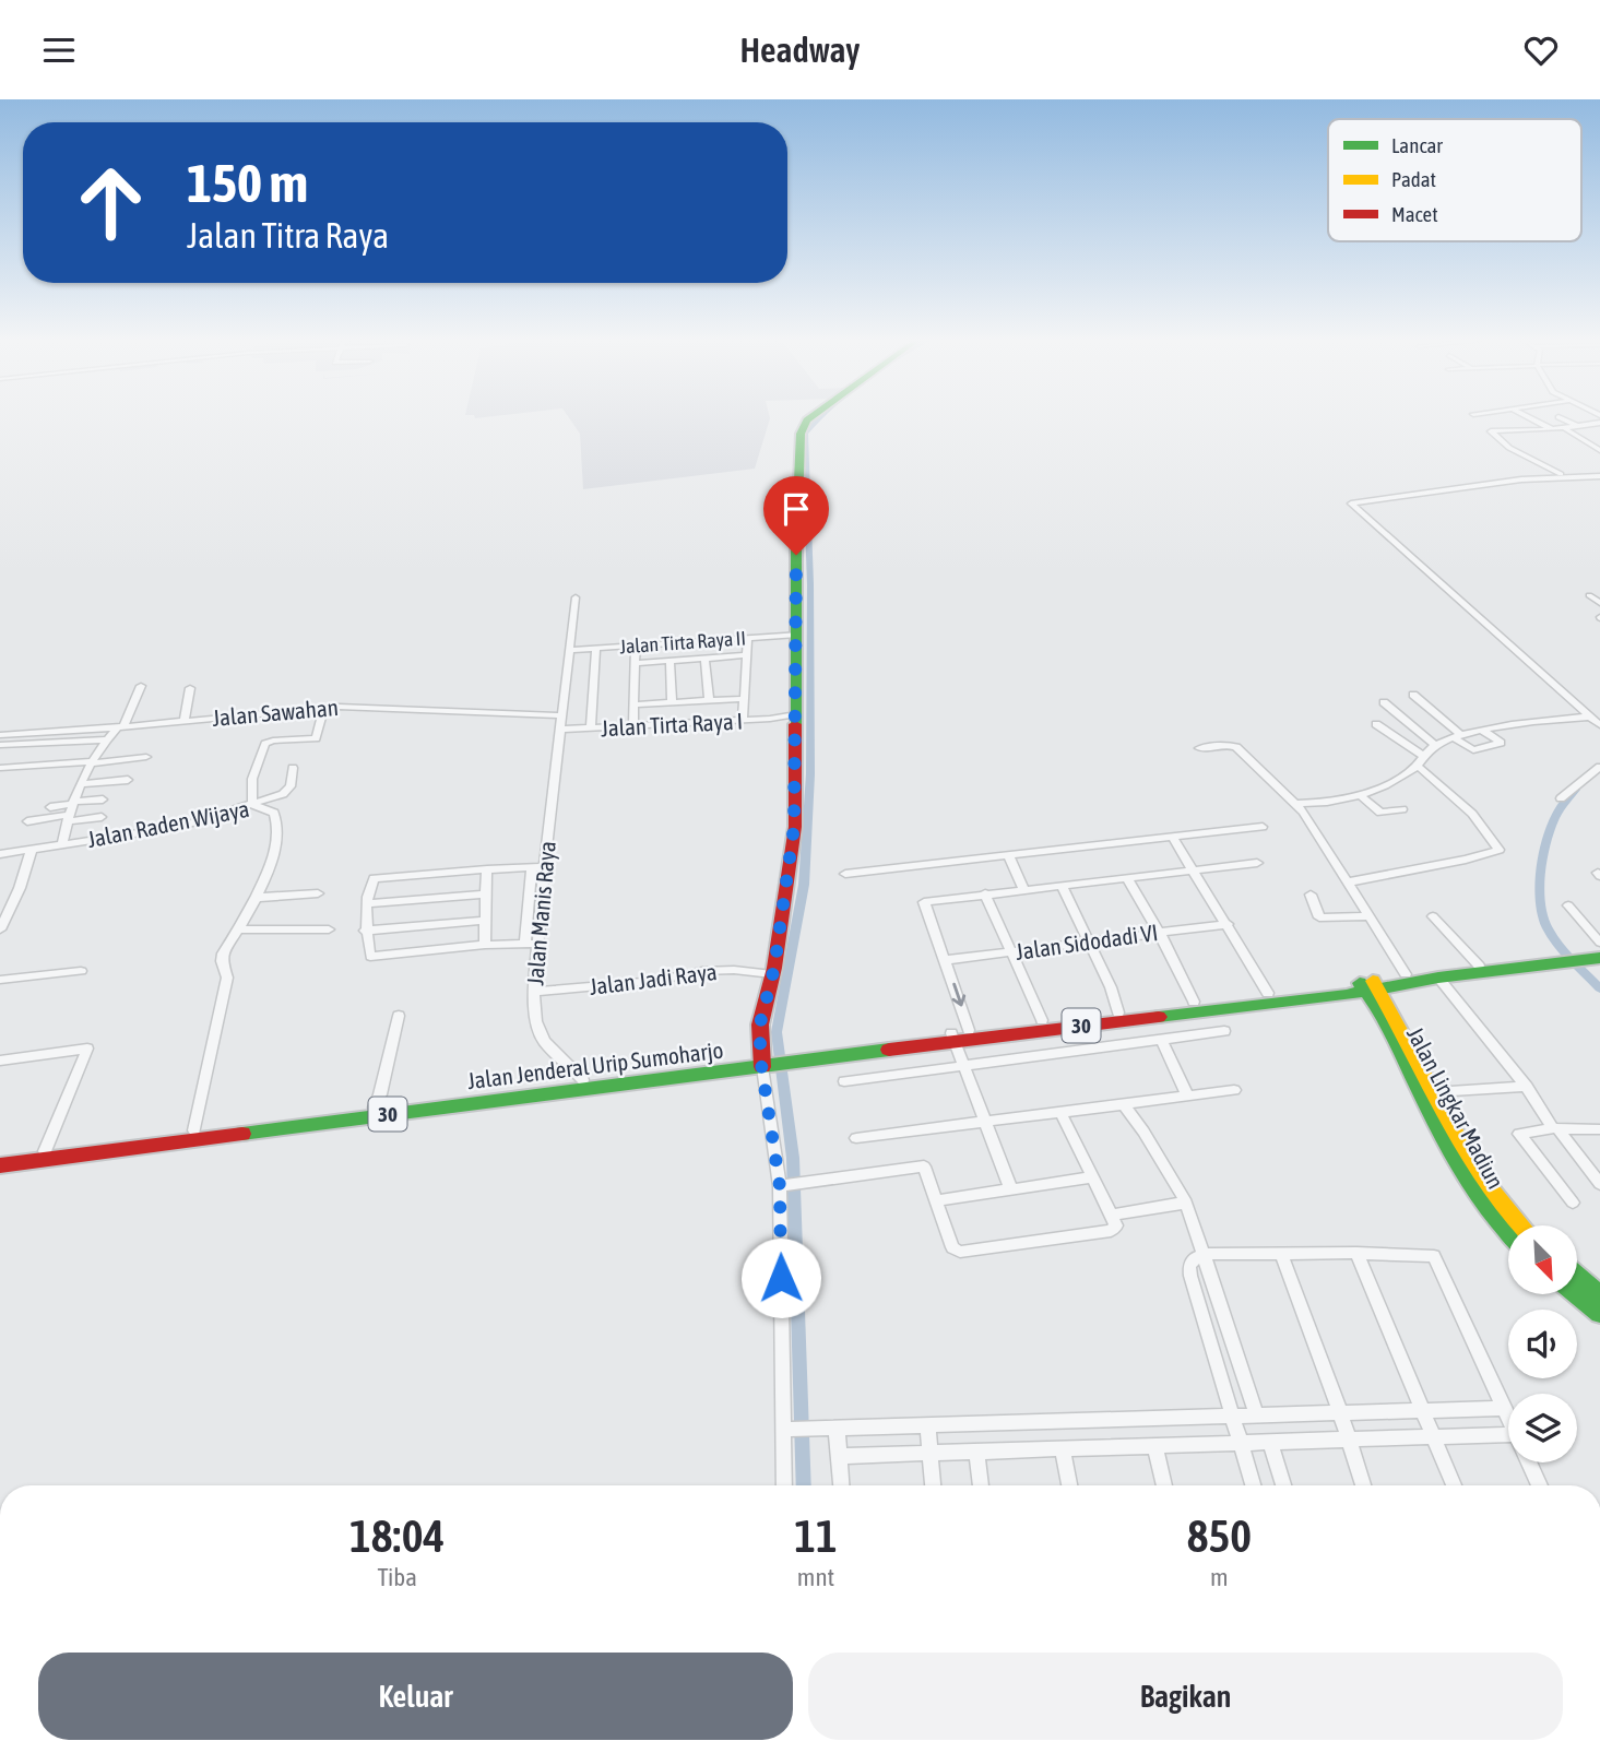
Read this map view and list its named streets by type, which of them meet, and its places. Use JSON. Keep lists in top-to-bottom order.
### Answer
{
  "streets": {
    "main road": ["30", "Jalan Jenderal Urip Sumoharjo", "Jalan Lingkar Madiun"],
    "street": [
      "Jalan Tirta Raya II",
      "Jalan Sawahan",
      "Jalan Tirta Raya I",
      "Jalan Raden Wijaya",
      "Jalan Manis Raya",
      "Jalan Sidodadi VI",
      "Jalan Jadi Raya"
    ]
  },
  "crossings": [
    ["Jalan Tirta Raya I", "Jalan Manis Raya"],
    ["Jalan Raden Wijaya", "Jalan Jenderal Urip Sumoharjo"],
    ["Jalan Manis Raya", "Jalan Jadi Raya"],
    ["Jalan Manis Raya", "Jalan Jenderal Urip Sumoharjo"],
    ["30", "Jalan Jenderal Urip Sumoharjo"],
    ["30", "Jalan Lingkar Madiun"],
    ["Jalan Jenderal Urip Sumoharjo", "Jalan Lingkar Madiun"]
  ],
  "legend": ["Lancar", "Padat", "Macet"],
  "north": "bottom right",
  "page": {
    "header": "Headway",
    "turn": ["150 m", "Jalan Titra Raya"],
    "eta": [
      "18:04",
      "Tiba",
      "11",
      "mnt",
      "850",
      "m"
    ],
    "buttons": ["Keluar", "Bagikan"]
  }
}
